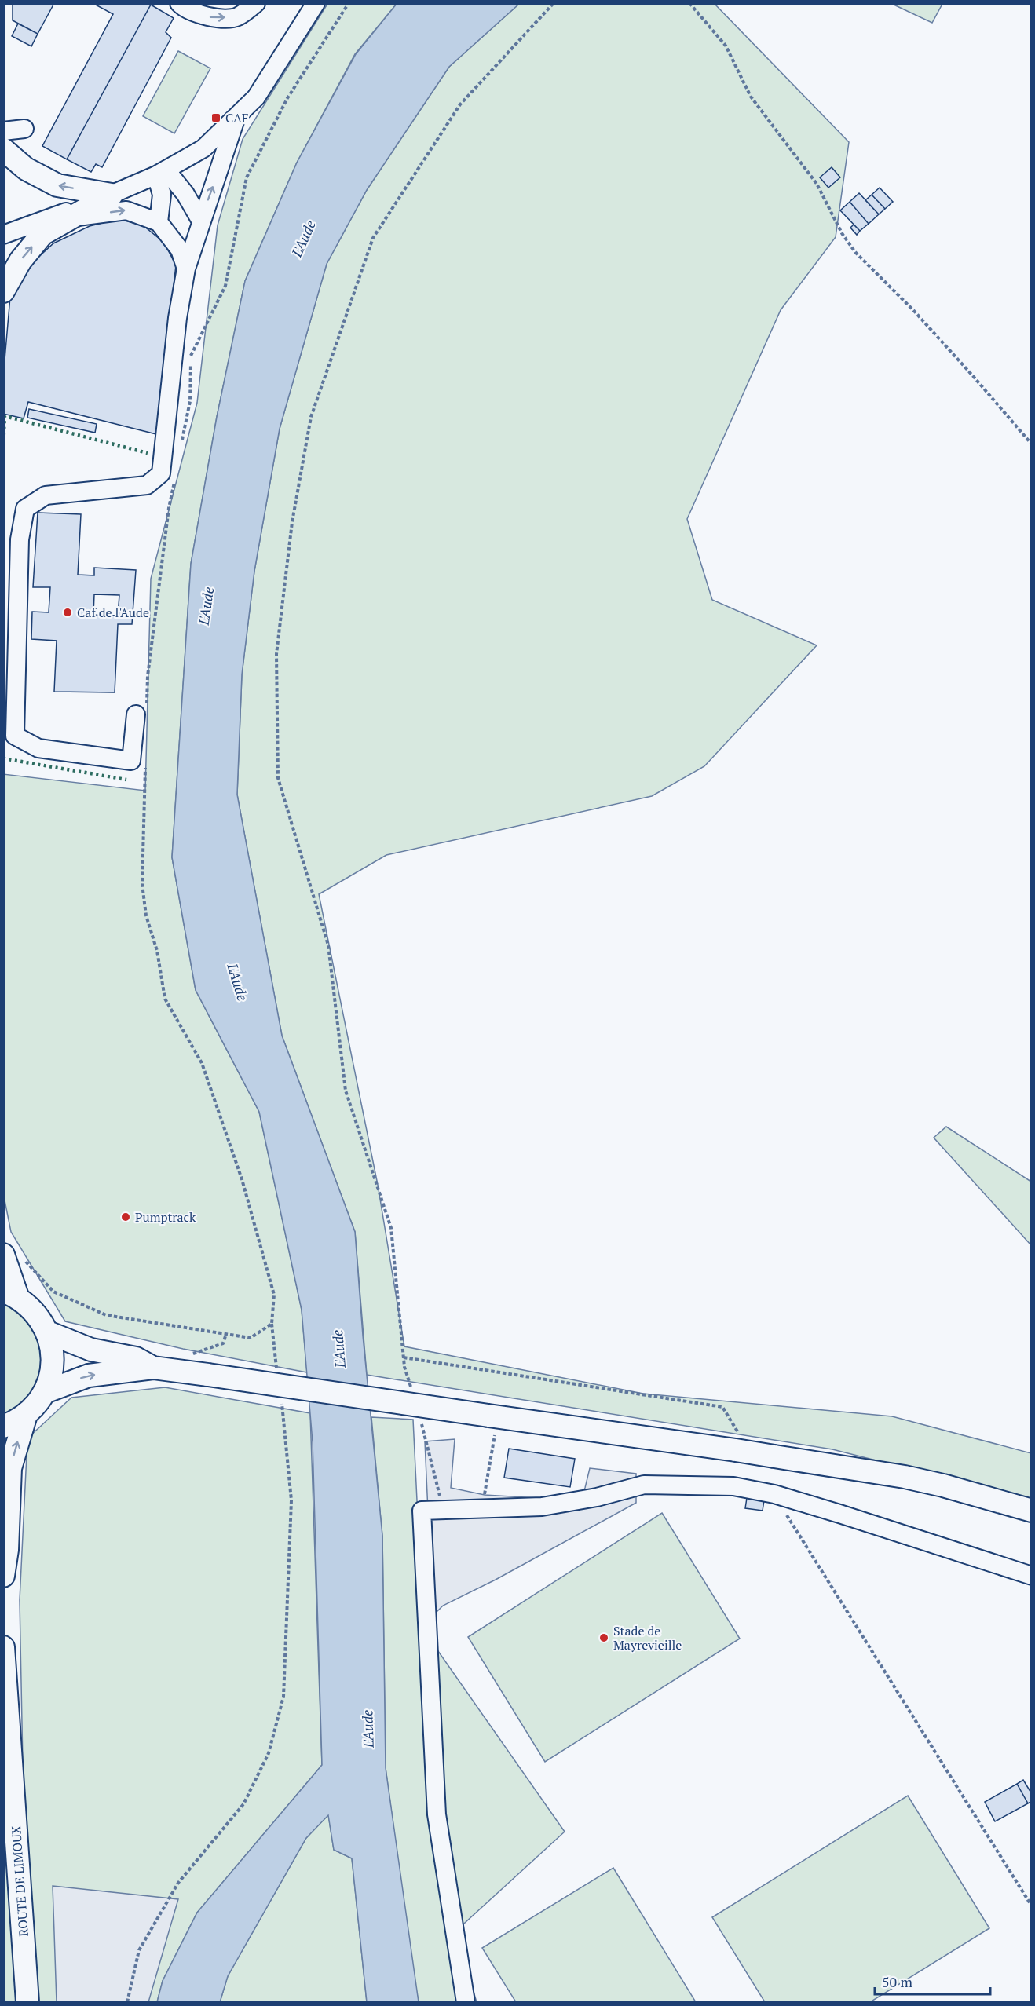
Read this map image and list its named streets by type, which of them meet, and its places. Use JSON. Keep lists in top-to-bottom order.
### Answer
{
  "streets": {
    "main road": ["ROUTE DE LIMOUX"]
  },
  "water": ["L'Aude"],
  "places": {
    "transit": ["CAF"],
    "other": ["Caf de l'Aude", "Pumptrack", "Stade de Mayrevieille"]
  },
  "scale_bar": "50 m"
}
